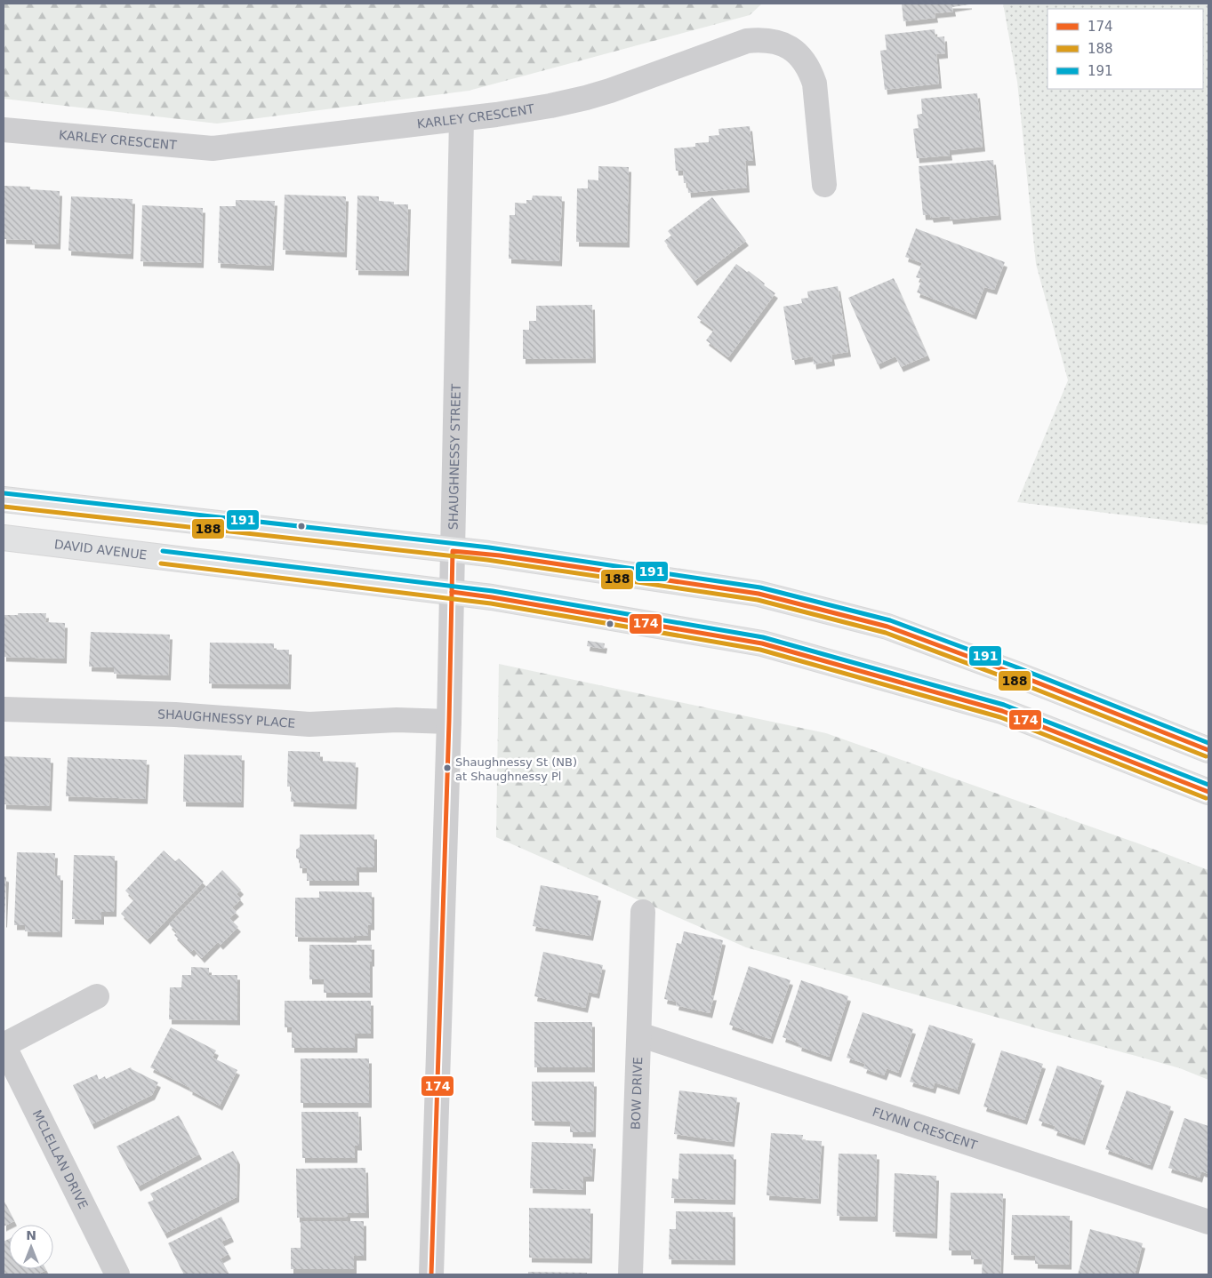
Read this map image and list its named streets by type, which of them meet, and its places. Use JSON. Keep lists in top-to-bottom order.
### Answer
{
  "streets": {
    "main road": ["DAVID AVENUE"],
    "street": [
      "KARLEY CRESCENT",
      "SHAUGHNESSY STREET",
      "SHAUGHNESSY PLACE",
      "BOW DRIVE",
      "FLYNN CRESCENT",
      "MCLELLAN DRIVE"
    ]
  },
  "crossings": [
    ["KARLEY CRESCENT", "SHAUGHNESSY STREET"],
    ["SHAUGHNESSY STREET", "DAVID AVENUE"],
    ["SHAUGHNESSY STREET", "SHAUGHNESSY PLACE"],
    ["BOW DRIVE", "FLYNN CRESCENT"]
  ],
  "places": ["Shaughnessy St (NB) at Shaughnessy Pl"],
  "lines": ["transit line 191", "transit line 188", "transit line 174"],
  "legend": ["174", "188", "191"],
  "north": "top"
}
